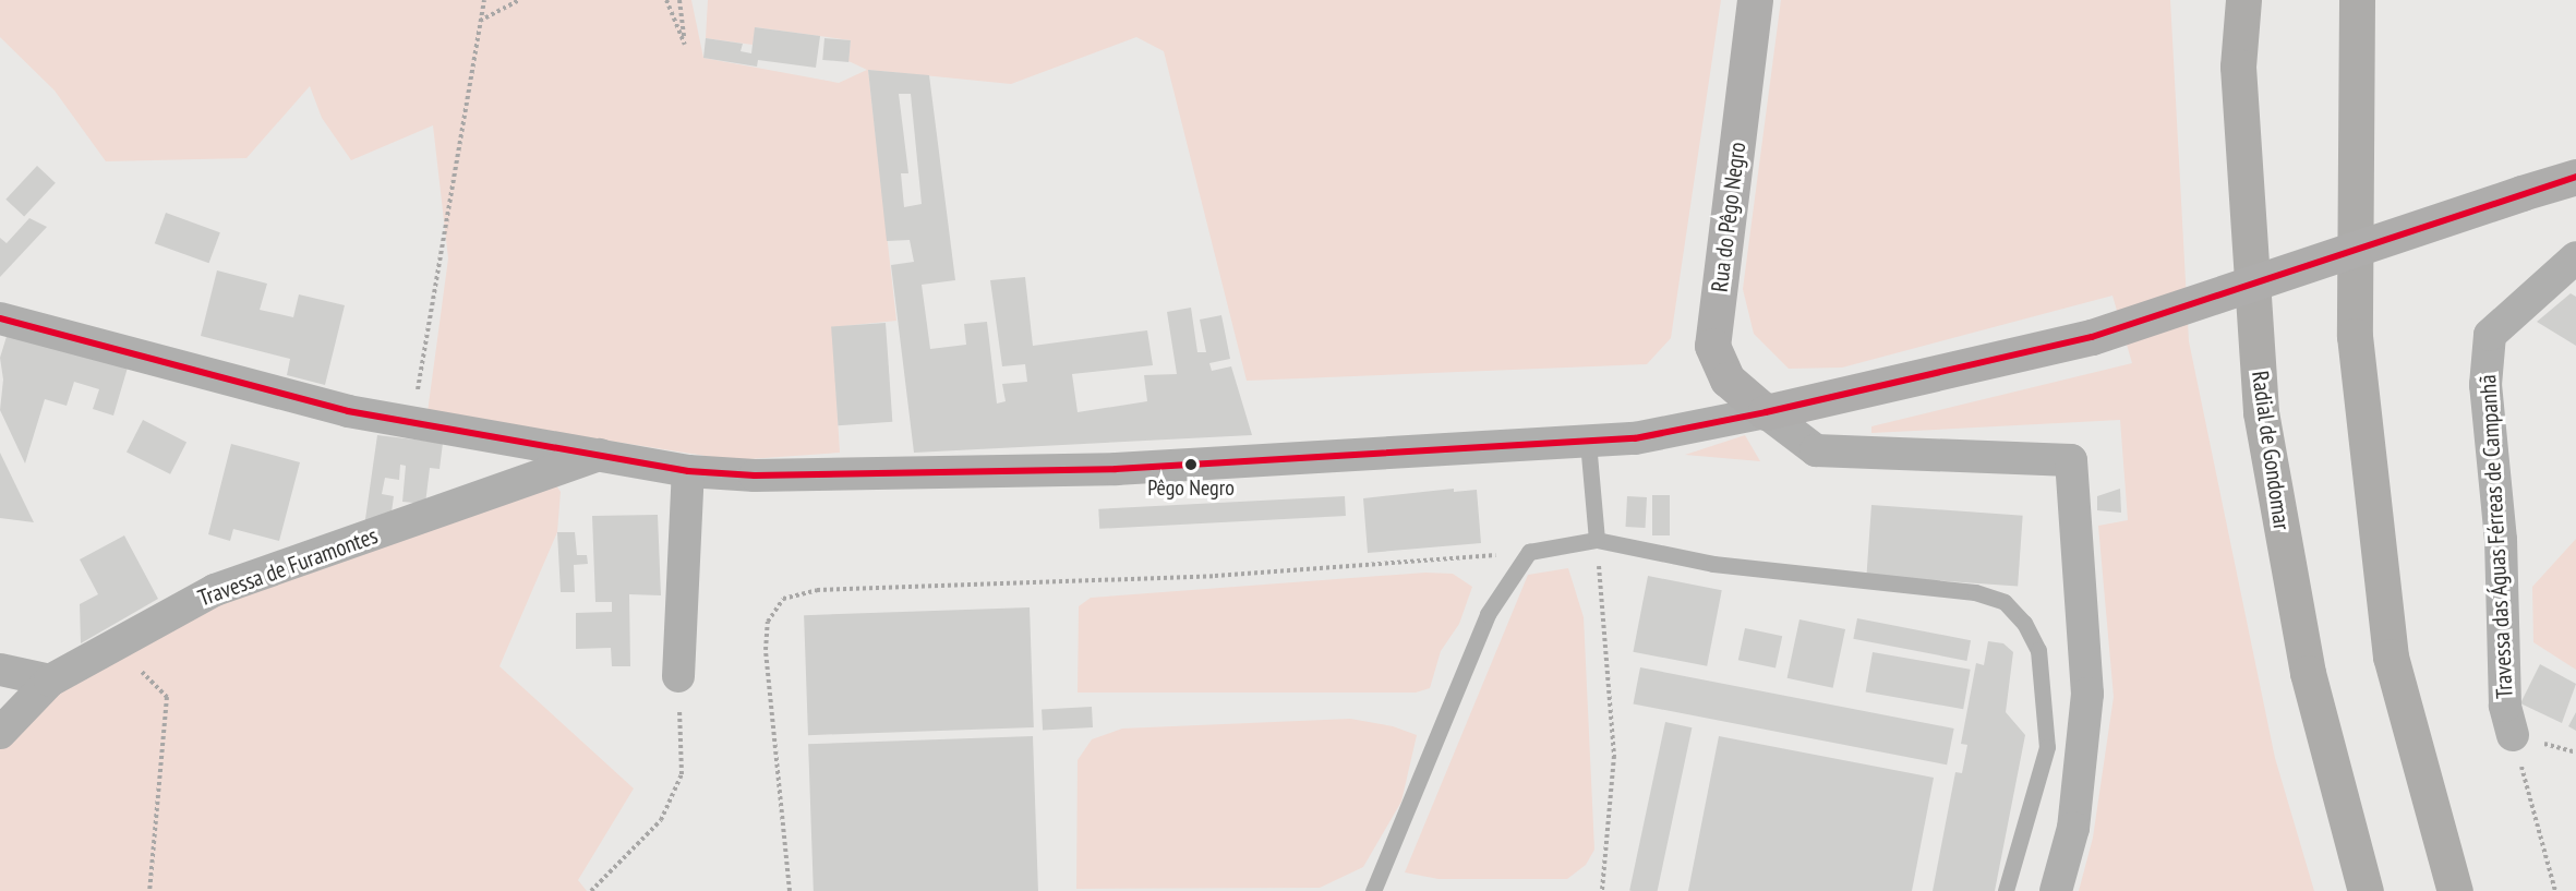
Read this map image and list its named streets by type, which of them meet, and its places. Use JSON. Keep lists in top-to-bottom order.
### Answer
{
  "streets": {
    "highway": ["Radial de Gondomar"],
    "street": ["Rua do Pêgo Negro", "Travessa das Águas Férreas de Campanhã", "Travessa de Furamontes"]
  },
  "places": ["Pêgo Negro"]
}
